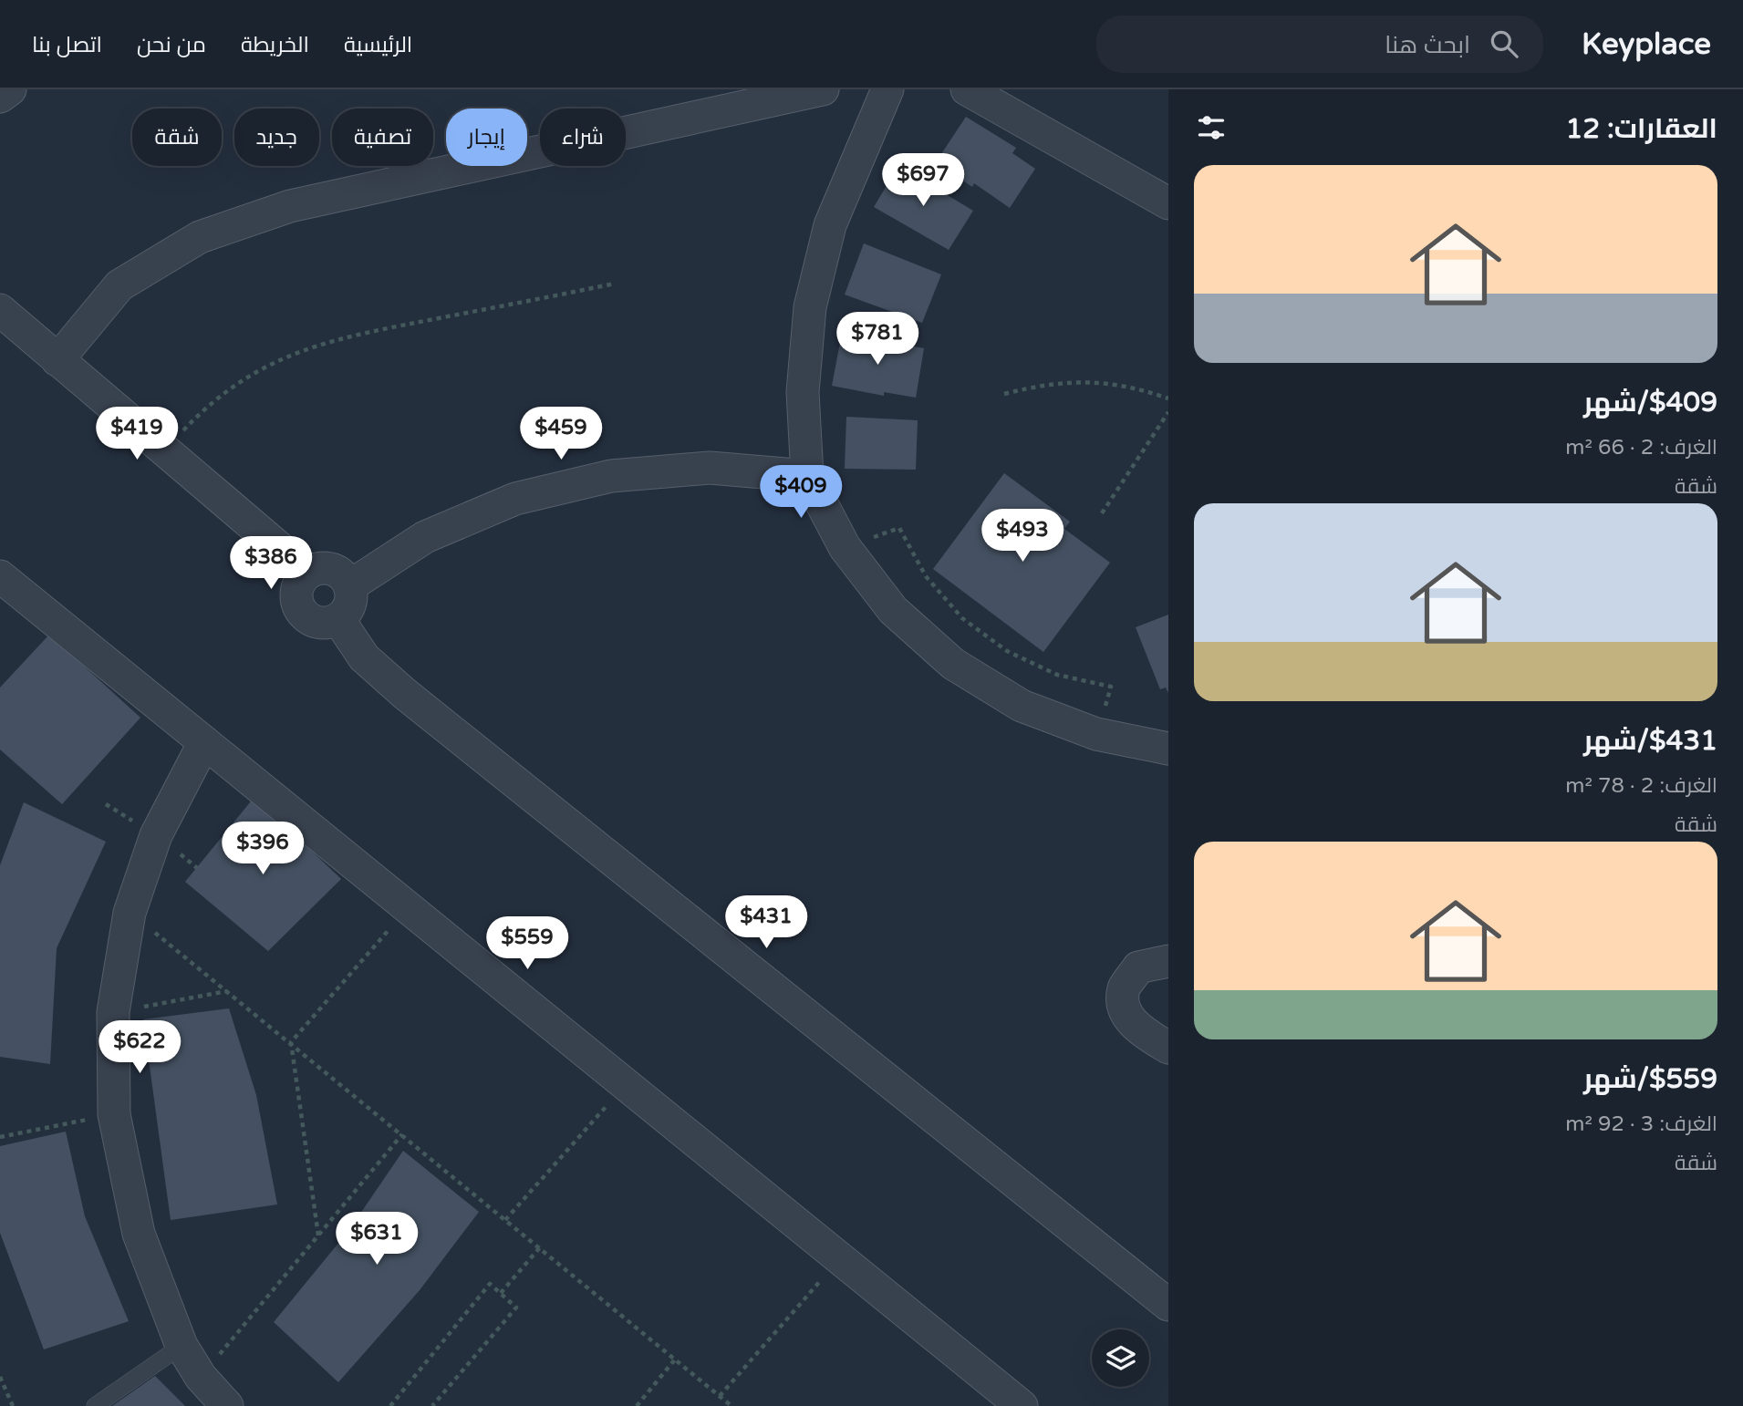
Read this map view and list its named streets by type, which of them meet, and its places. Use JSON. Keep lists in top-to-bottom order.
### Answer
{
  "page": {
    "header": "Keyplace",
    "search": "ابحث هنا",
    "nav": [
      "الرئيسية",
      "الخريطة",
      "من نحن",
      "اتصل بنا"
    ],
    "heading": "العقارات: 12",
    "chip": [
      "شراء",
      "إيجار",
      "تصفية",
      "جديد",
      "شقة"
    ],
    "price": [
      "$697",
      "$781",
      "$419",
      "$459",
      "$409",
      "$493",
      "$386",
      "$396",
      "$431",
      "$559",
      "$622",
      "$631"
    ],
    "list": [
      {
        "name": "$409/شهر",
        "note": "الغرف: 2 · 66 m² · شقة"
      },
      {
        "name": "$431/شهر",
        "note": "الغرف: 2 · 78 m² · شقة"
      },
      {
        "name": "$559/شهر",
        "note": "الغرف: 3 · 92 m² · شقة"
      }
    ]
  }
}
